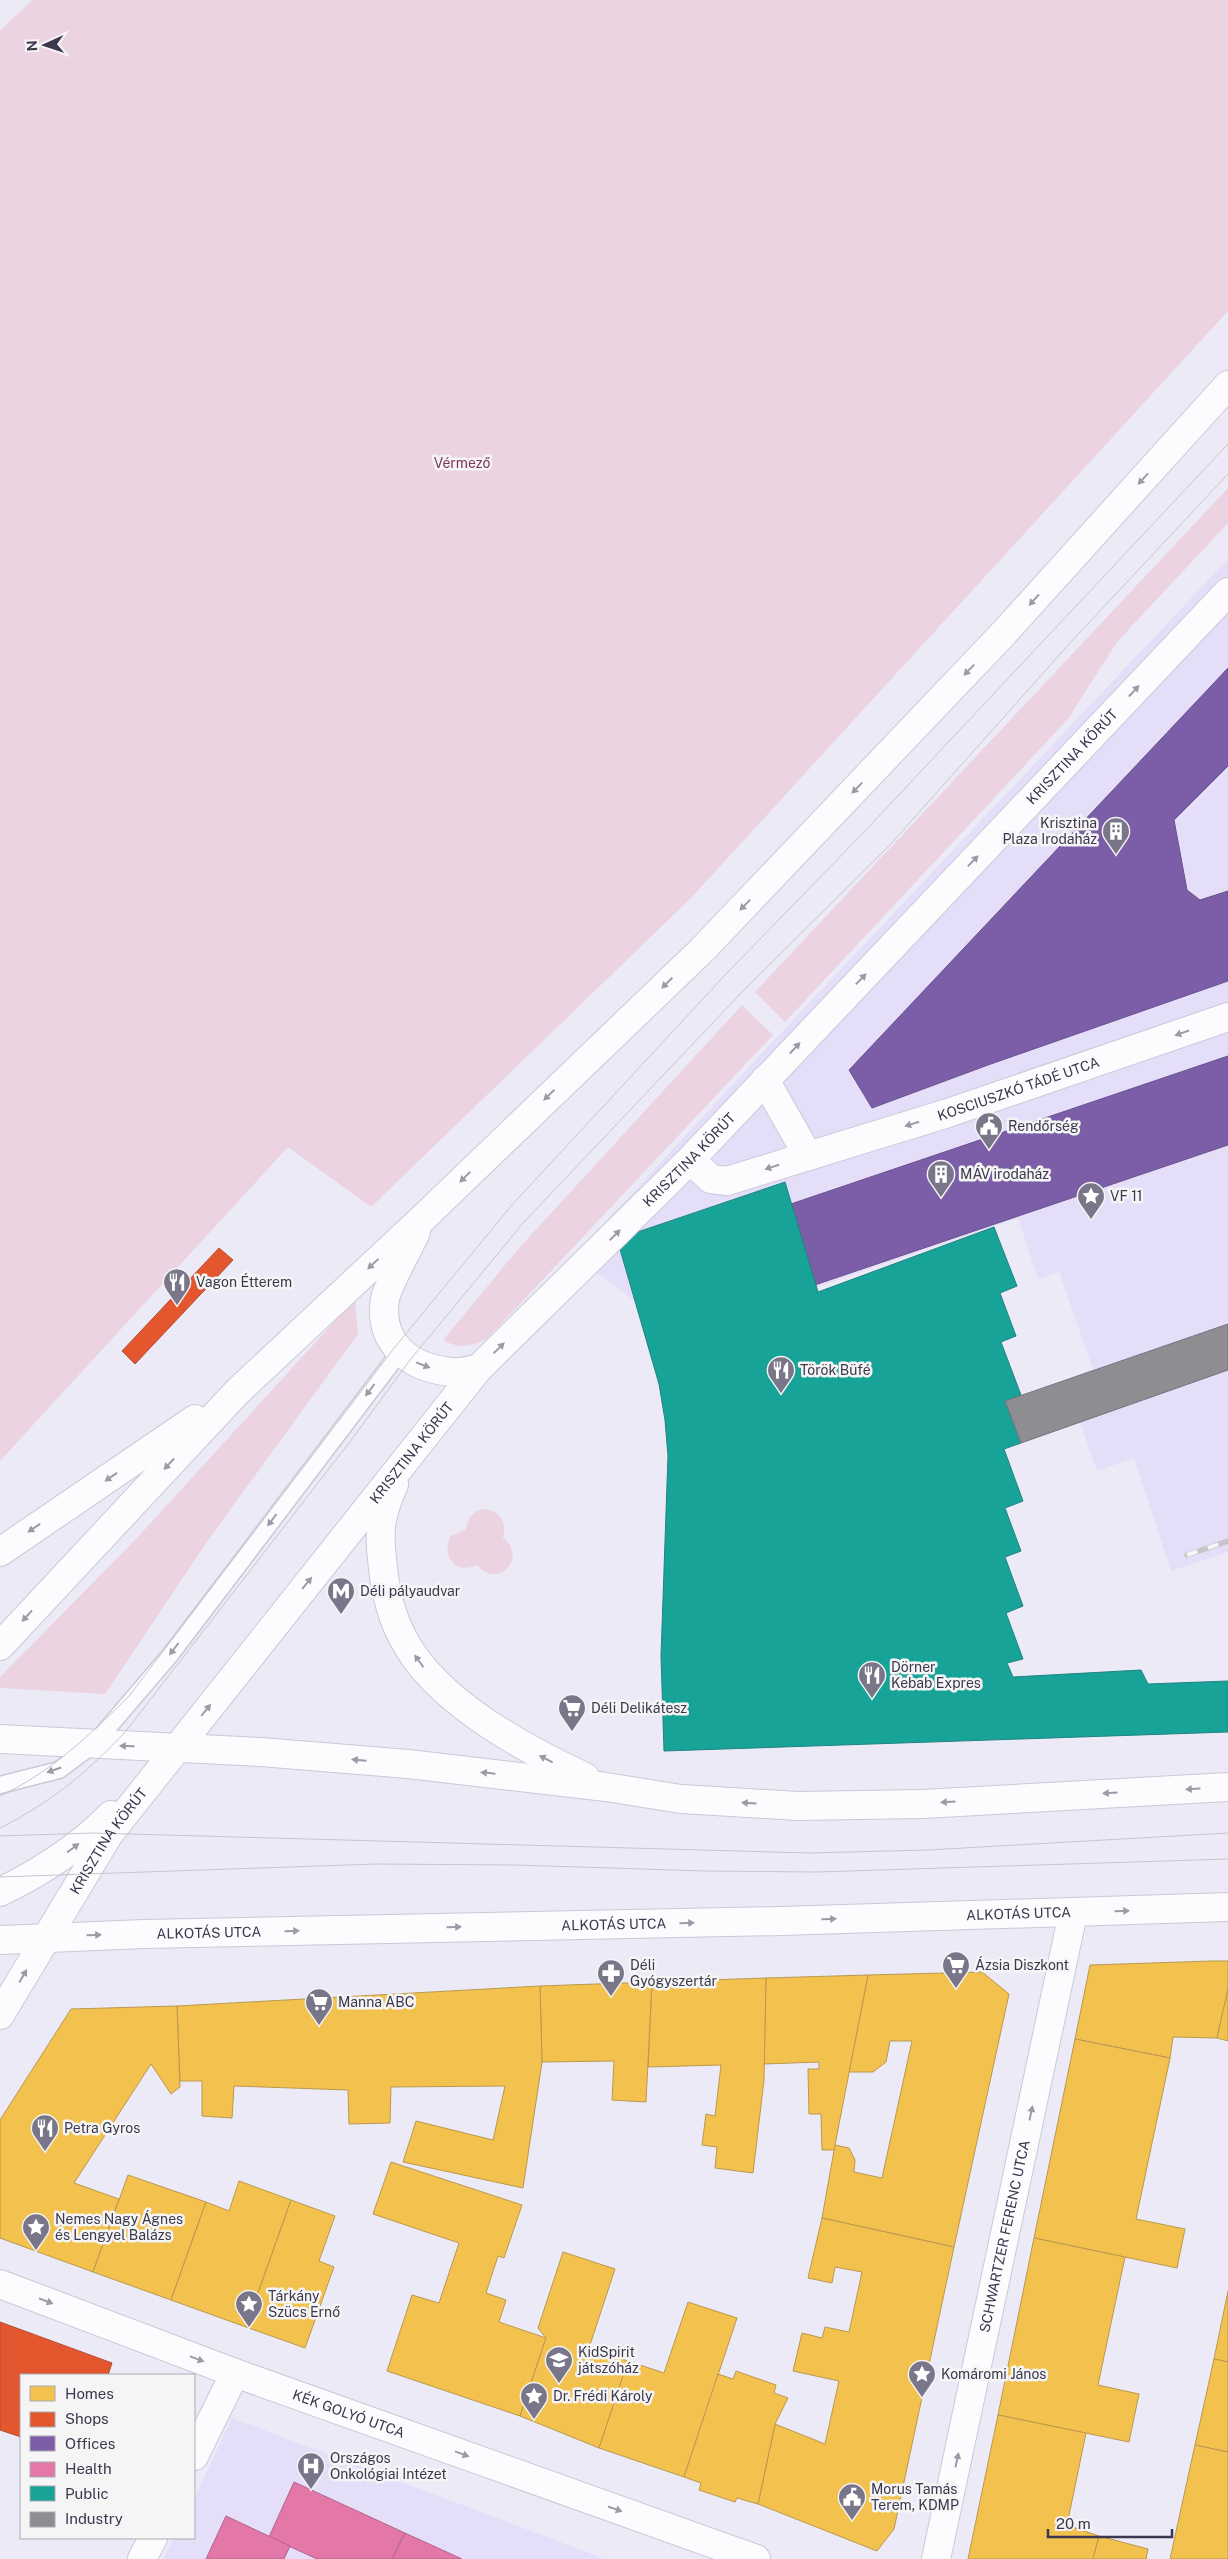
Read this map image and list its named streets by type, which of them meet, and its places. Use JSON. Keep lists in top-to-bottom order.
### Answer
{
  "streets": {
    "street": [
      "KRISZTINA KÖRÚT",
      "KOSCIUSZKÓ TÁDÉ UTCA",
      "ALKOTÁS UTCA",
      "SCHWARTZER FERENC UTCA",
      "KÉK GOLYÓ UTCA"
    ]
  },
  "crossings": [
    ["KRISZTINA KÖRÚT", "KOSCIUSZKÓ TÁDÉ UTCA"],
    ["KRISZTINA KÖRÚT", "ALKOTÁS UTCA"],
    ["ALKOTÁS UTCA", "SCHWARTZER FERENC UTCA"]
  ],
  "one_way": ["KOSCIUSZKÓ TÁDÉ UTCA", "SCHWARTZER FERENC UTCA", "KÉK GOLYÓ UTCA"],
  "parks": ["Vérmező"],
  "places": {
    "building": ["Krisztina Plaza Irodaház", "MÁV irodaház"],
    "public building": ["Rendőrség", "Morus Tamás Terem, KDMP"],
    "place": [
      "VF 11",
      "Nemes Nagy Ágnes és Lengyel Balázs",
      "Tárkány Szücs Ernő",
      "Komáromi János",
      "Dr. Frédi Károly"
    ],
    "restaurant": [
      "Vagon Étterem",
      "Török Büfé",
      "Dörner Kebab Expres",
      "Petra Gyros"
    ],
    "metro station": ["Déli pályaudvar"],
    "supermarket": ["Déli Delikátesz", "Ázsia Diszkont", "Manna ABC"],
    "pharmacy": ["Déli Gyógyszertár"],
    "school or university": ["KidSpirit játszóház"],
    "hospital": ["Országos Onkológiai Intézet"]
  },
  "legend": [
    "Homes",
    "Shops",
    "Offices",
    "Health",
    "Public",
    "Industry"
  ],
  "scale_bar": "20 m",
  "north": "left"
}
